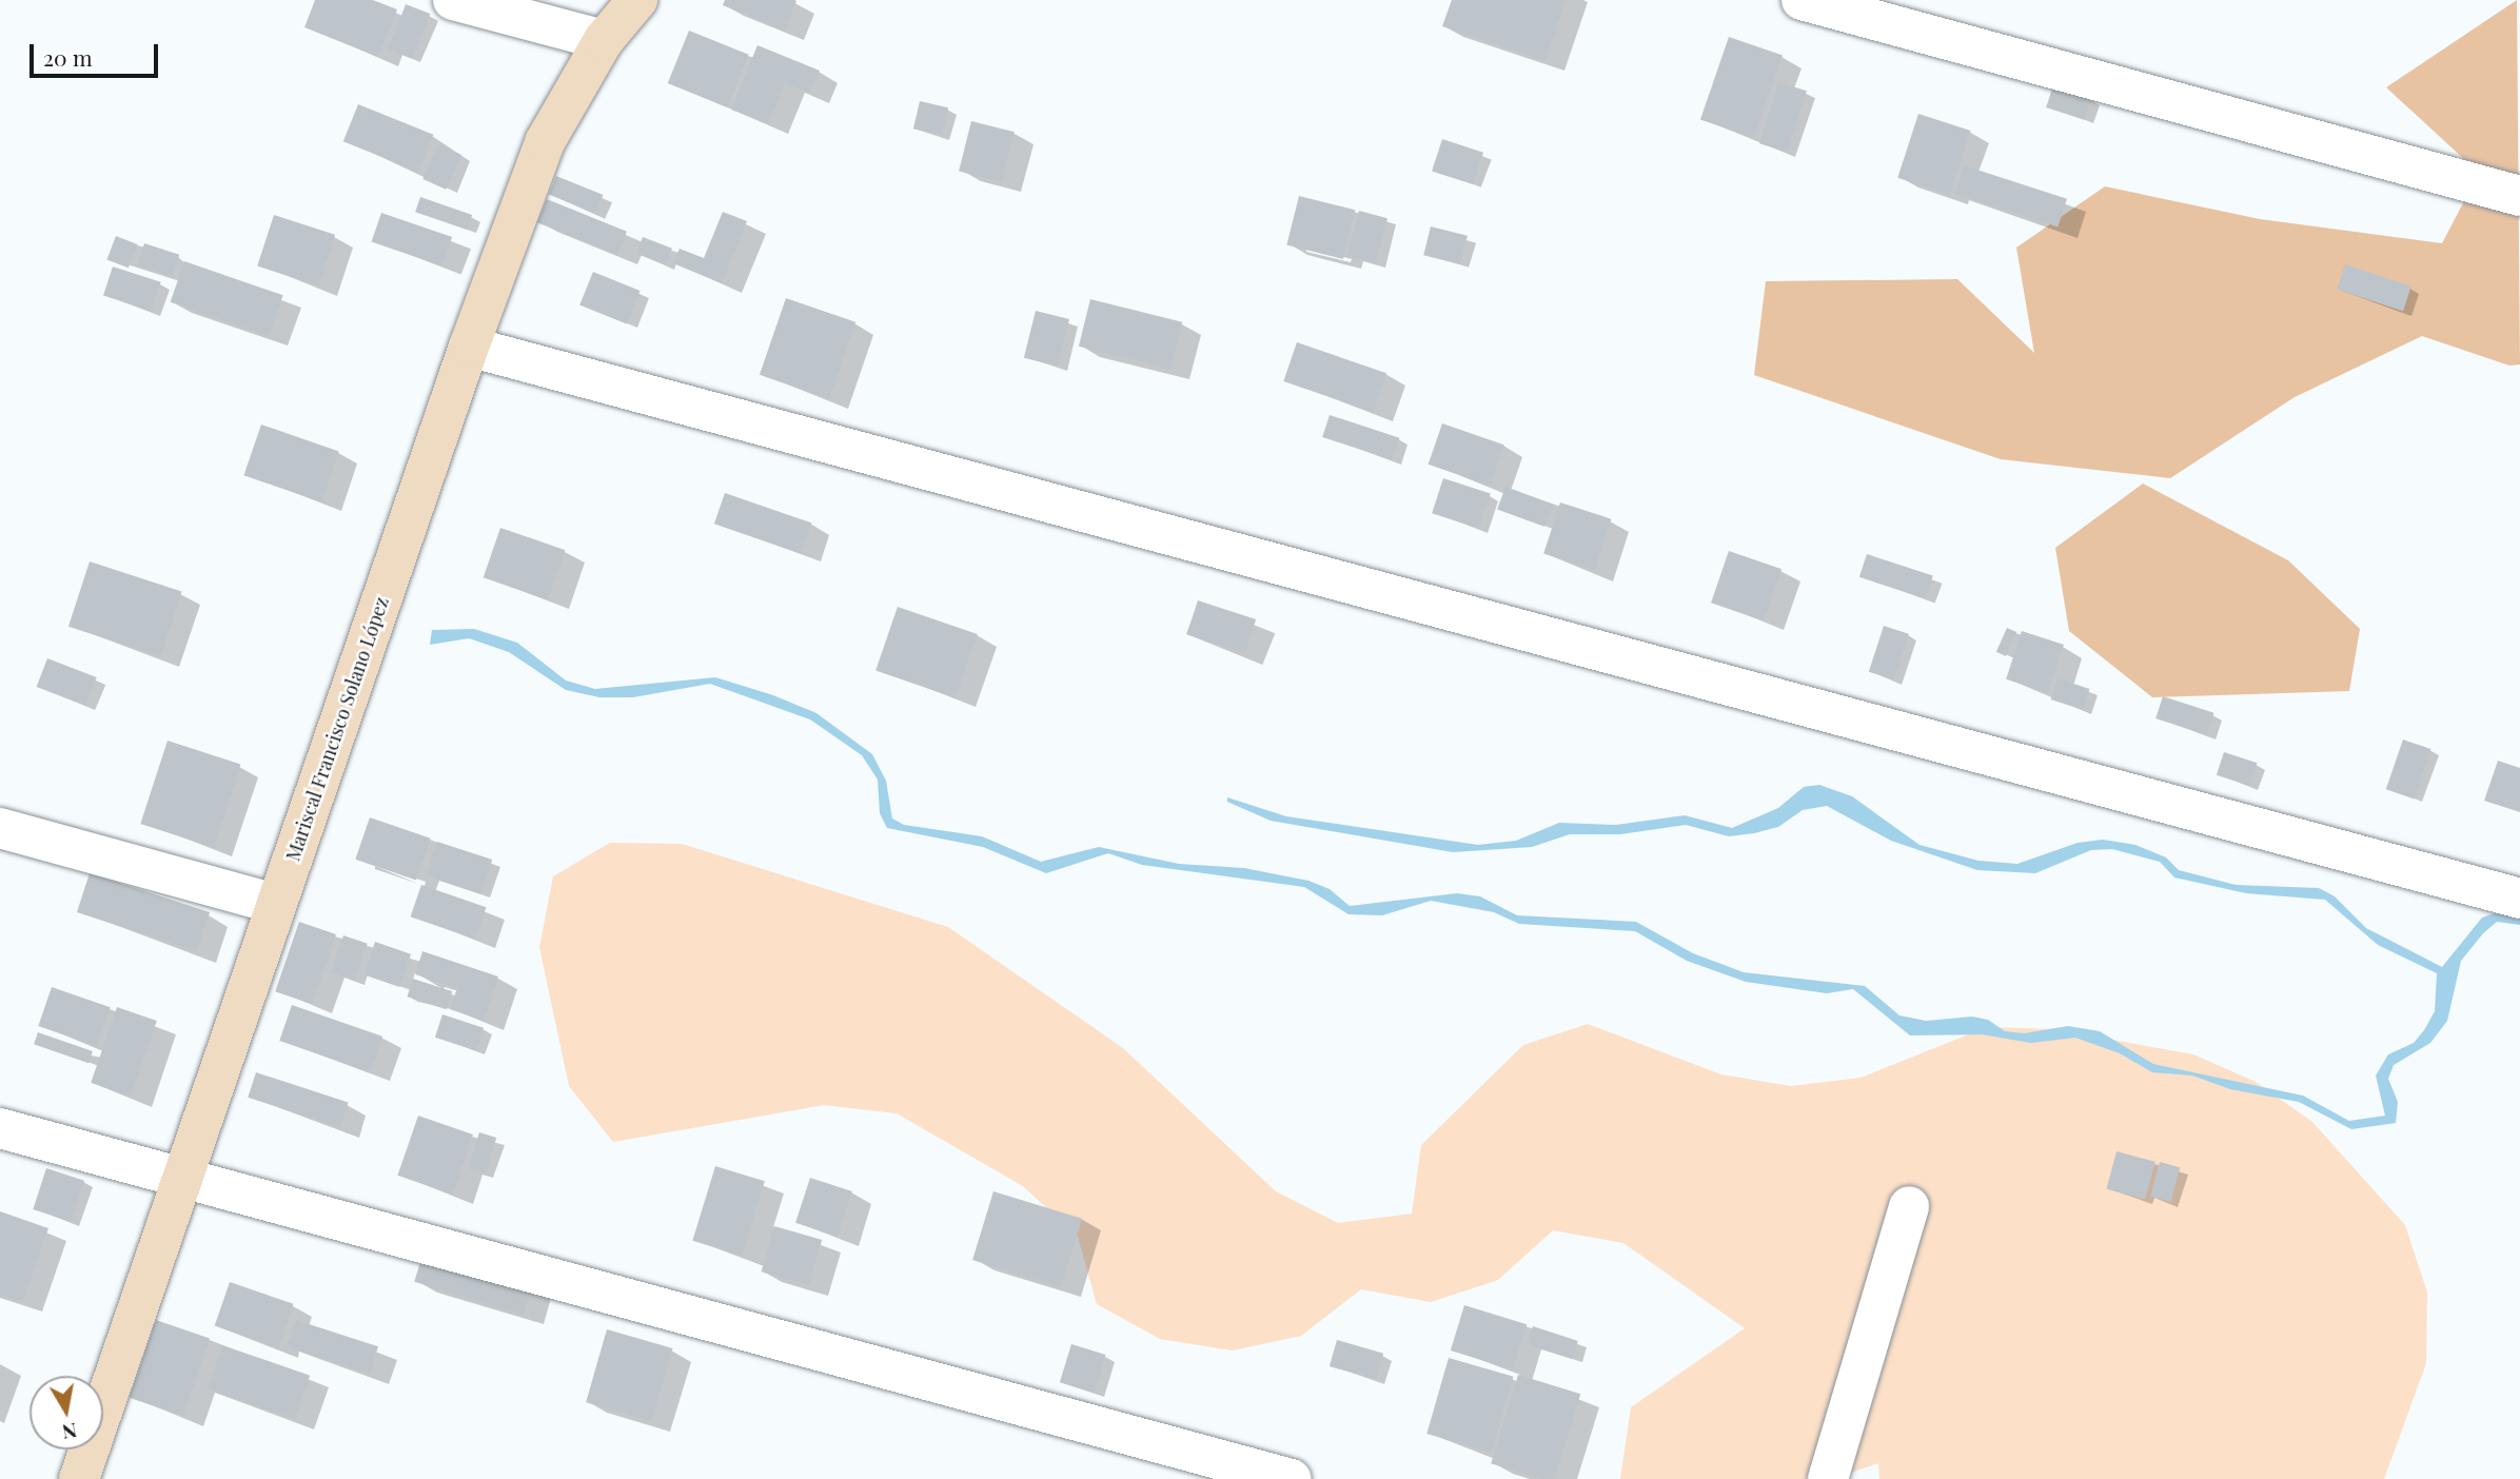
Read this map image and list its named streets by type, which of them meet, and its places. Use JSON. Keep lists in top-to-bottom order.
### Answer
{
  "streets": {
    "main road": ["Mariscal Francisco Solano López"]
  },
  "scale_bar": "20 m",
  "north": "bottom"
}
